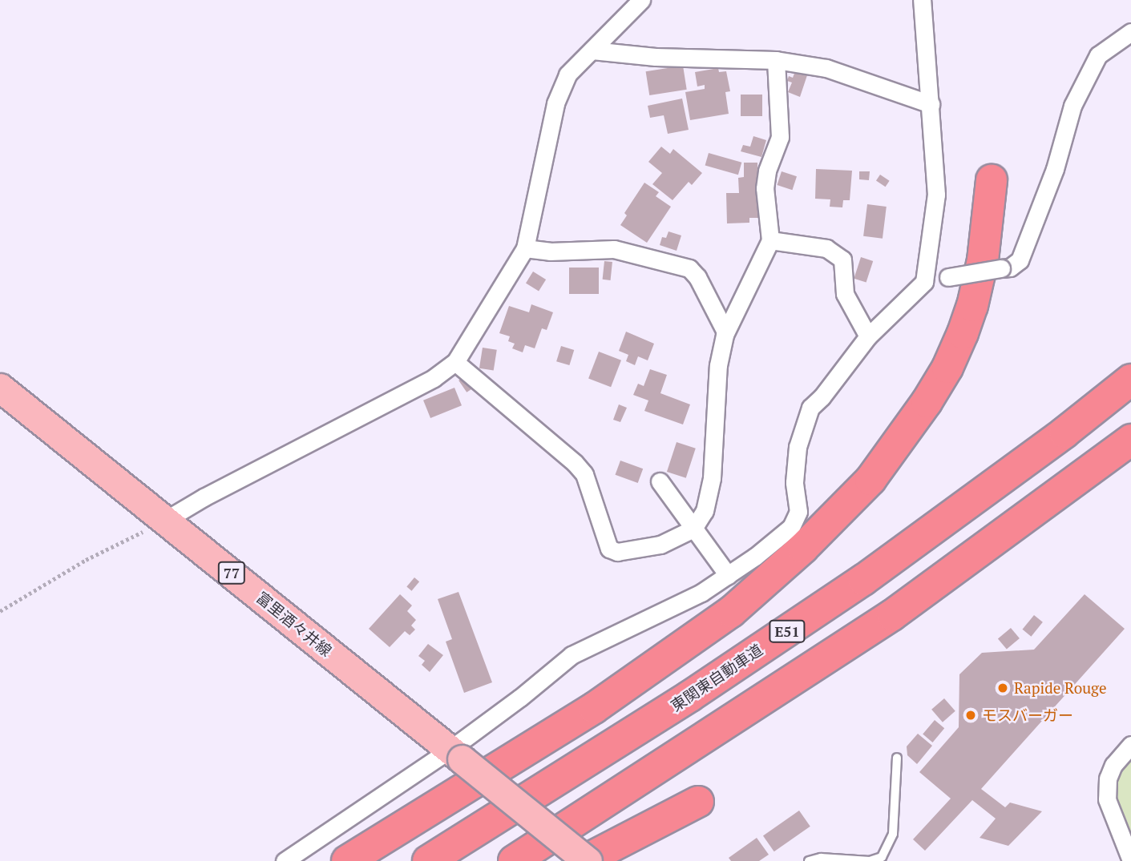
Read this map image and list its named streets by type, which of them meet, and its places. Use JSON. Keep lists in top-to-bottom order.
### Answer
{
  "streets": {
    "highway": ["E51", "東関東自動車道"],
    "main road": ["77", "富里酒々井線"]
  },
  "places": ["Rapide Rouge", "モスバーガー"]
}
